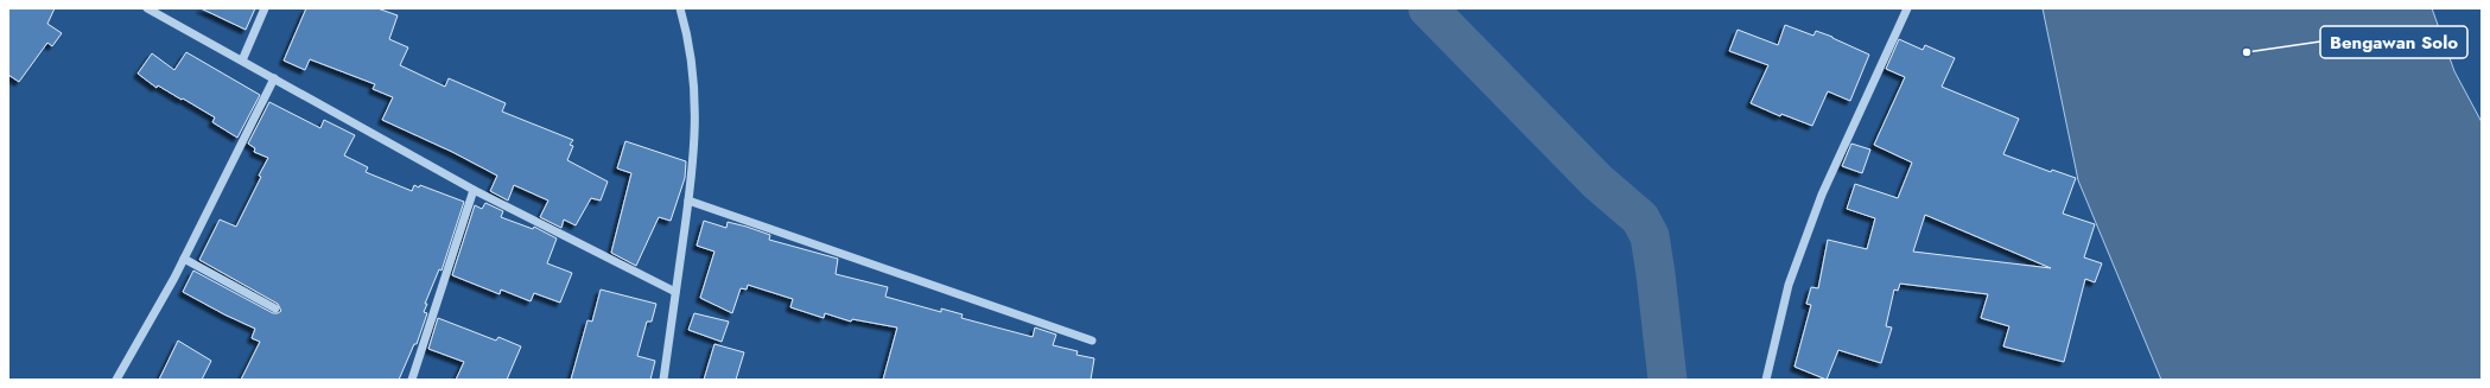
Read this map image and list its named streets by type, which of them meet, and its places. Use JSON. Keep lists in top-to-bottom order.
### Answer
{
  "places": ["Bengawan Solo"]
}
